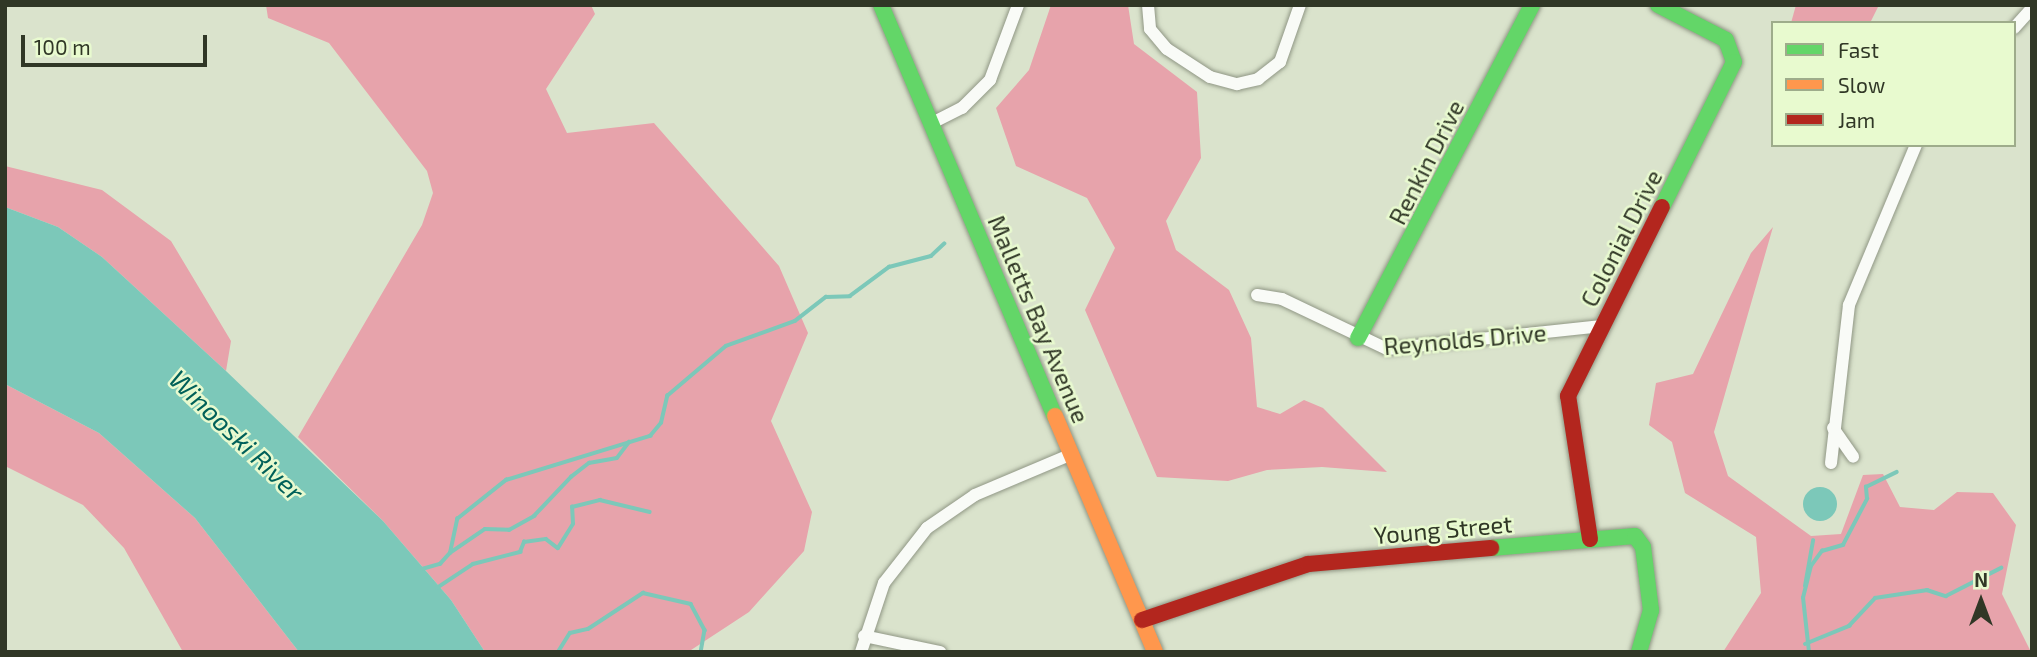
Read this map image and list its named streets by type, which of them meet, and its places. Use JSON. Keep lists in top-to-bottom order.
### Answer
{
  "streets": {
    "street": [
      "Renkin Drive",
      "Colonial Drive",
      "Malletts Bay Avenue",
      "Reynolds Drive",
      "Young Street"
    ]
  },
  "crossings": [
    ["Renkin Drive", "Reynolds Drive"],
    ["Colonial Drive", "Reynolds Drive"],
    ["Colonial Drive", "Young Street"],
    ["Malletts Bay Avenue", "Young Street"]
  ],
  "water": ["Winooski River"],
  "legend": ["Fast", "Slow", "Jam"],
  "scale_bar": "100 m",
  "north": "top"
}
